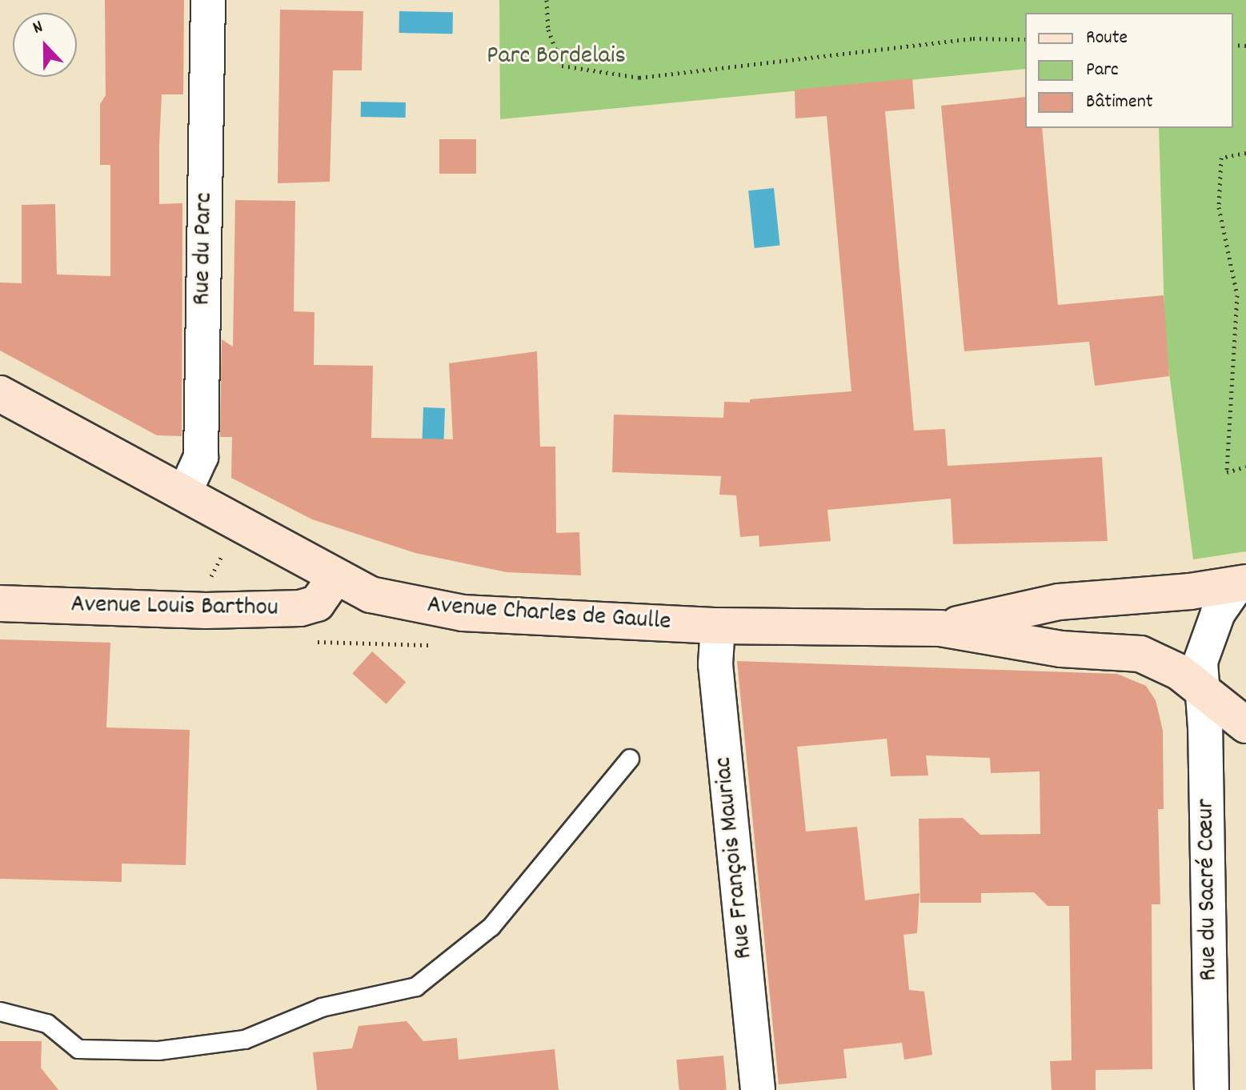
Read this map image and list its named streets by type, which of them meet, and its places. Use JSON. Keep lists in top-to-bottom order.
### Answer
{
  "streets": {
    "main road": ["Avenue Louis Barthou", "Avenue Charles de Gaulle"],
    "street": ["Rue du Parc", "Rue François Mauriac", "Rue du Sacré Cœur"]
  },
  "crossings": [
    ["Rue du Parc", "Avenue Charles de Gaulle"],
    ["Avenue Louis Barthou", "Avenue Charles de Gaulle"],
    ["Avenue Charles de Gaulle", "Rue François Mauriac"],
    ["Avenue Charles de Gaulle", "Rue du Sacré Cœur"]
  ],
  "parks": ["Parc Bordelais"],
  "legend": ["Route", "Parc", "Bâtiment"],
  "north": "top"
}
